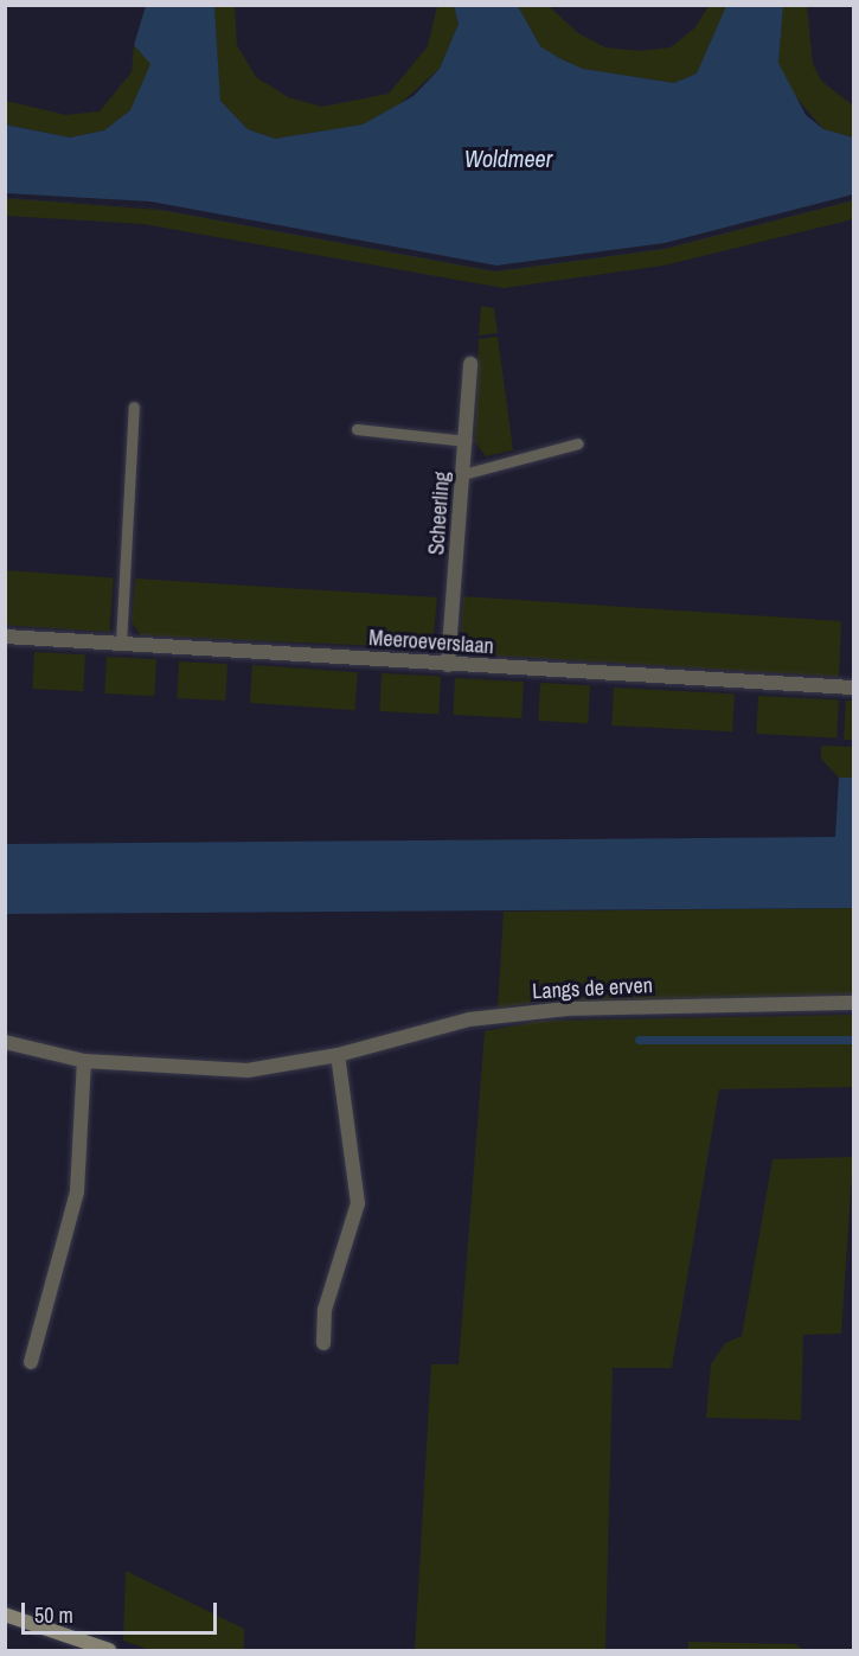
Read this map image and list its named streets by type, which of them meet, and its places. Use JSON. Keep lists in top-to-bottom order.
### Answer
{
  "streets": {
    "street": ["Scheerling", "Meeroeverslaan", "Langs de erven"]
  },
  "crossings": [
    ["Scheerling", "Meeroeverslaan"]
  ],
  "water": ["Woldmeer"],
  "scale_bar": "50 m"
}
